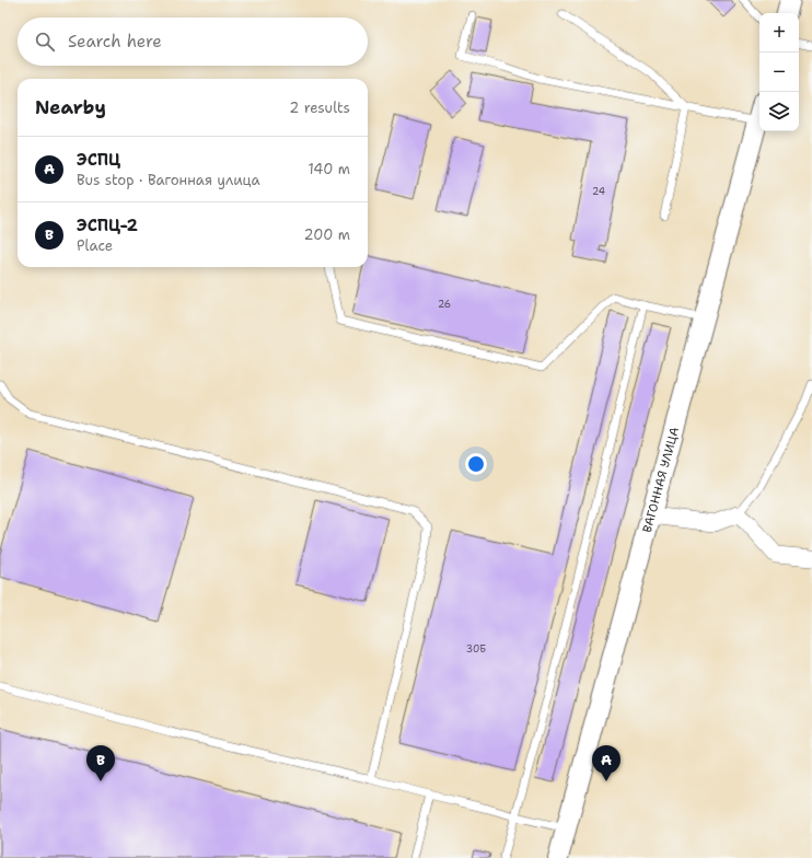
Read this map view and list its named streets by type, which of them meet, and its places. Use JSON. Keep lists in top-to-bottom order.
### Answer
{
  "streets": {
    "street": ["ВАГОННАЯ УЛИЦА"]
  },
  "house_numbers": ["24", "26", "30Б"],
  "page": {
    "map_buttons": ["+", "−"],
    "search": "Search here",
    "heading": ["Nearby", "2 results"],
    "list": [
      {
        "mark": "A",
        "name": "ЭСПЦ",
        "note": "Bus stop · Вагонная улица",
        "value": "140 m"
      },
      {
        "mark": "B",
        "name": "ЭСПЦ-2",
        "note": "Place",
        "value": "200 m"
      }
    ],
    "pins": ["A", "B"]
  }
}
